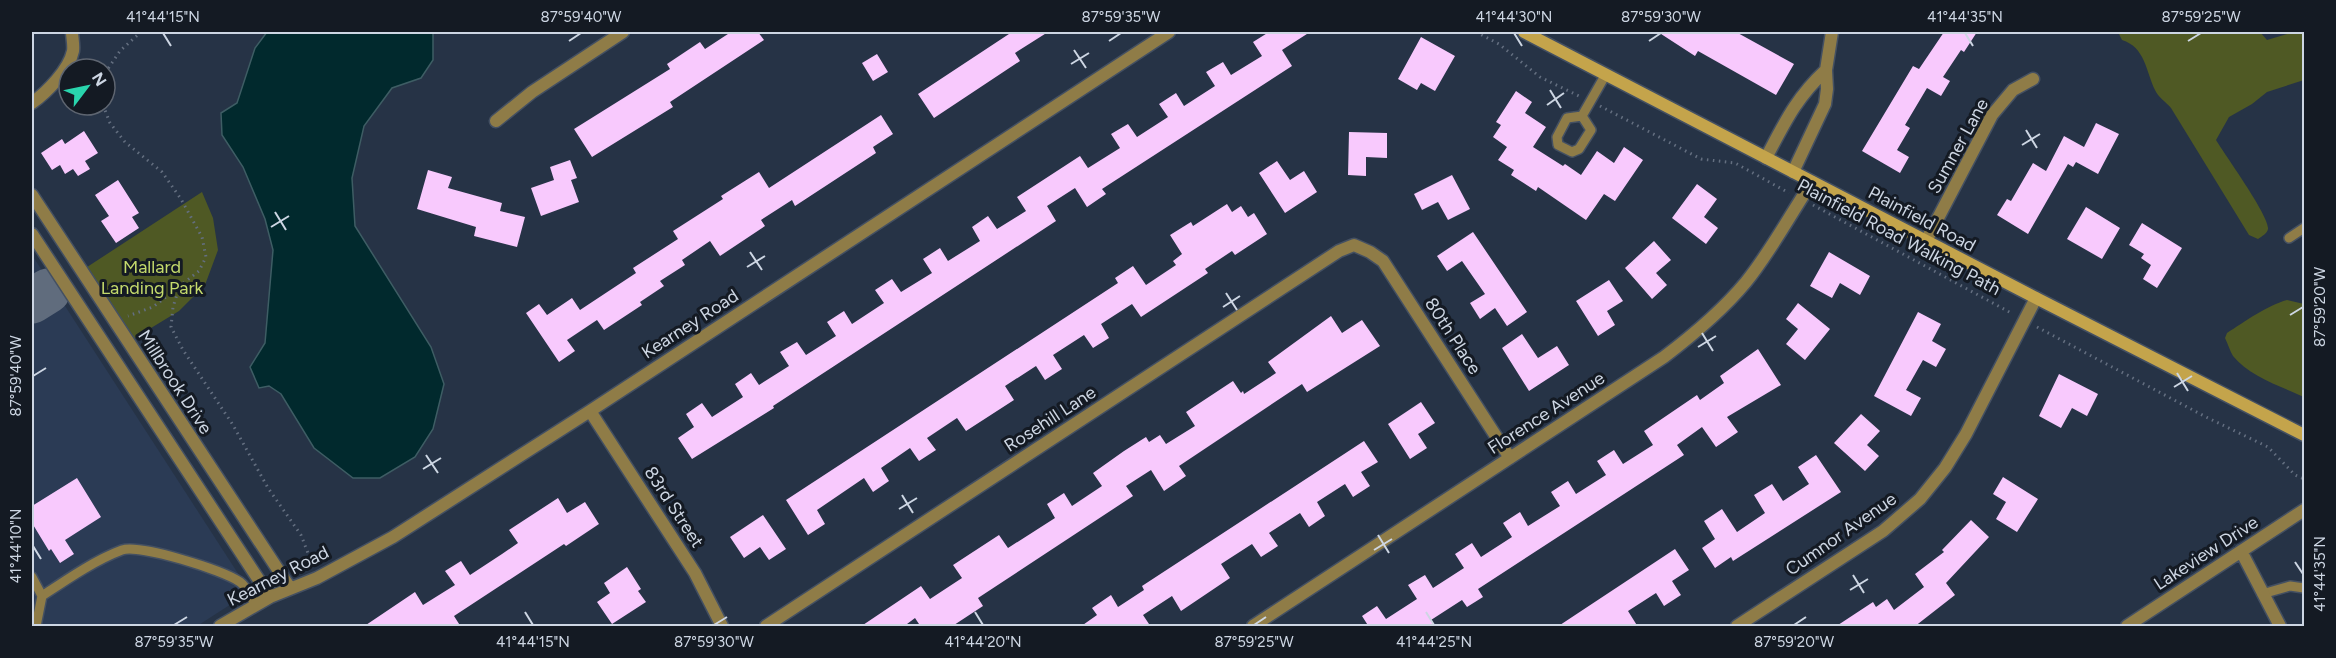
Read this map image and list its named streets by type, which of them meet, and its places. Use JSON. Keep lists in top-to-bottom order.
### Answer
{
  "streets": {
    "main road": ["Plainfield Road"],
    "street": [
      "Sumner Lane",
      "Kearney Road",
      "80th Place",
      "Millbrook Drive",
      "Florence Avenue",
      "Rosehill Lane",
      "83rd Street",
      "Cumnor Avenue",
      "Lakeview Drive"
    ],
    "path": ["Plainfield Road Walking Path"]
  },
  "crossings": [
    ["Sumner Lane", "Plainfield Road"],
    ["Plainfield Road", "Florence Avenue"],
    ["Plainfield Road", "Cumnor Avenue"],
    ["Plainfield Road Walking Path", "Florence Avenue"],
    ["Plainfield Road Walking Path", "Cumnor Avenue"],
    ["Kearney Road", "Millbrook Drive"],
    ["Kearney Road", "83rd Street"],
    ["80th Place", "Florence Avenue"],
    ["80th Place", "Rosehill Lane"]
  ],
  "parks": ["Mallard Landing Park"],
  "north": "top right",
  "coordinates": [
    "41°44'15\"N",
    "87°59'40\"W",
    "87°59'35\"W",
    "41°44'30\"N",
    "87°59'30\"W",
    "41°44'35\"N",
    "87°59'25\"W",
    "87°59'20\"W",
    "41°44'10\"N",
    "41°44'20\"N",
    "41°44'25\"N"
  ]
}
